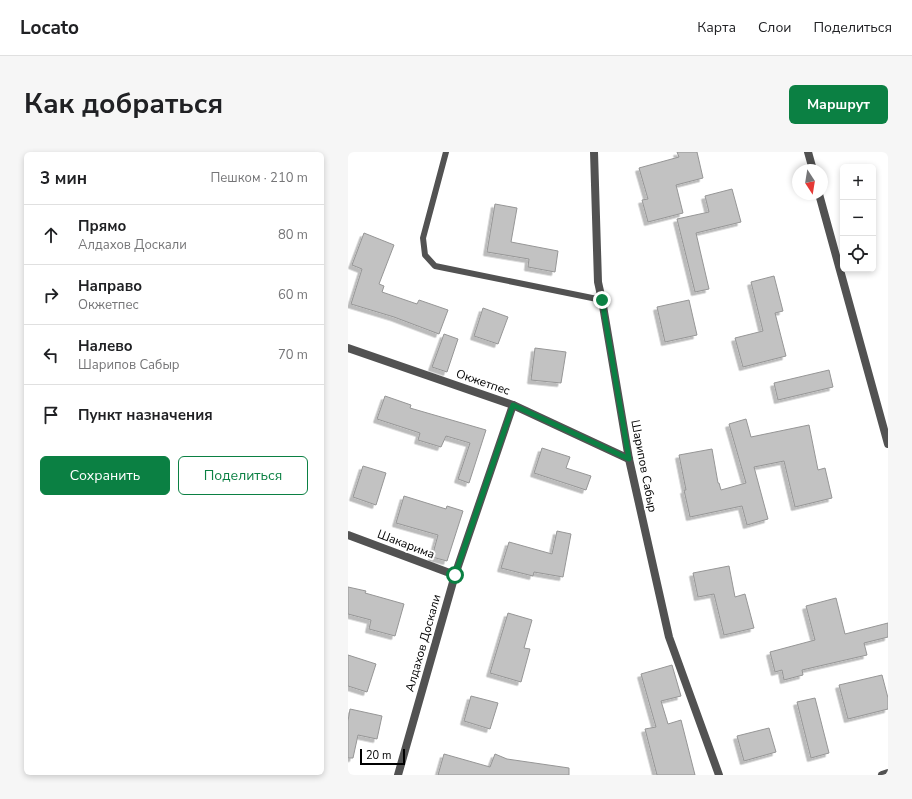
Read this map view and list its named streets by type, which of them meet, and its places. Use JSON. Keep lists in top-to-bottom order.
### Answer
{
  "streets": {
    "street": [
      "Окжетпес",
      "Шарипов Сабыр",
      "Шакарима",
      "Алдахов Доскали"
    ]
  },
  "crossings": [
    ["Окжетпес", "Шарипов Сабыр"],
    ["Окжетпес", "Алдахов Доскали"],
    ["Шакарима", "Алдахов Доскали"]
  ],
  "scale_bar": "20 m",
  "north": "bottom",
  "page": {
    "header": "Locato",
    "nav": ["Карта", "Слои", "Поделиться"],
    "title": "Как добраться",
    "buttons": [
      "Маршрут",
      ["Сохранить", "Поделиться"]
    ],
    "heading": ["3 мин", "Пешком · 210 m"],
    "map_buttons": ["+", "−"],
    "list": [
      ["Прямо", "Алдахов Доскали", "80 m"],
      ["Направо", "Окжетпес", "60 m"],
      ["Налево", "Шарипов Сабыр", "70 m"],
      "Пункт назначения"
    ],
    "scale": "20 m"
  }
}
